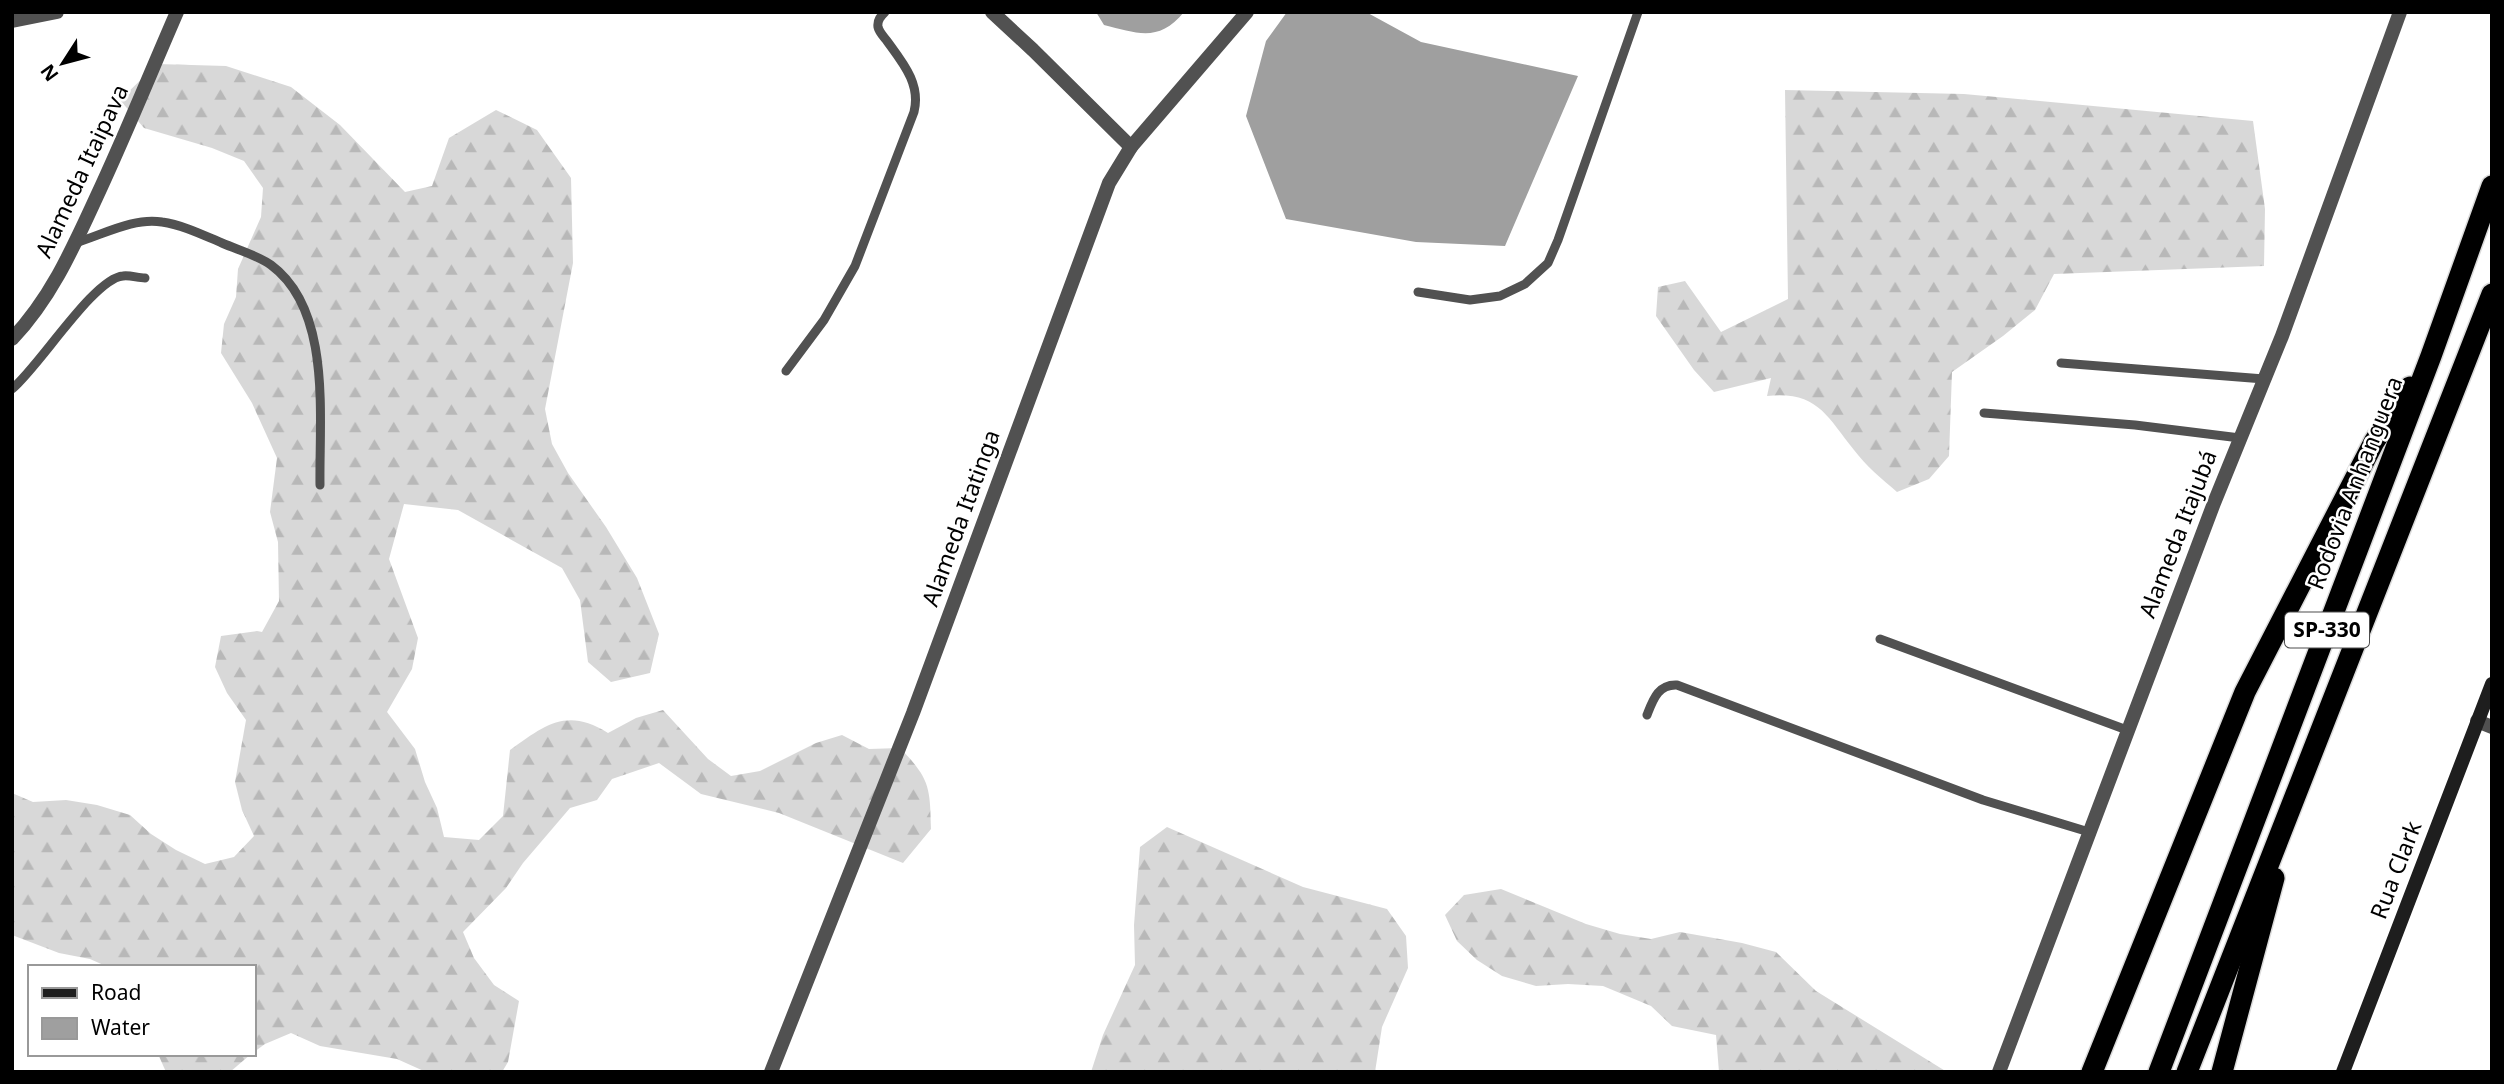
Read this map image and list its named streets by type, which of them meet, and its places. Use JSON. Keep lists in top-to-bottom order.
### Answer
{
  "streets": {
    "highway": ["Rodovia Anhanguera", "SP-330"],
    "street": [
      "Alameda Itaipava",
      "Alameda Itatinga",
      "Alameda Itajubá",
      "Rua Clark"
    ]
  },
  "legend": ["Road", "Water"],
  "north": "bottom left"
}
